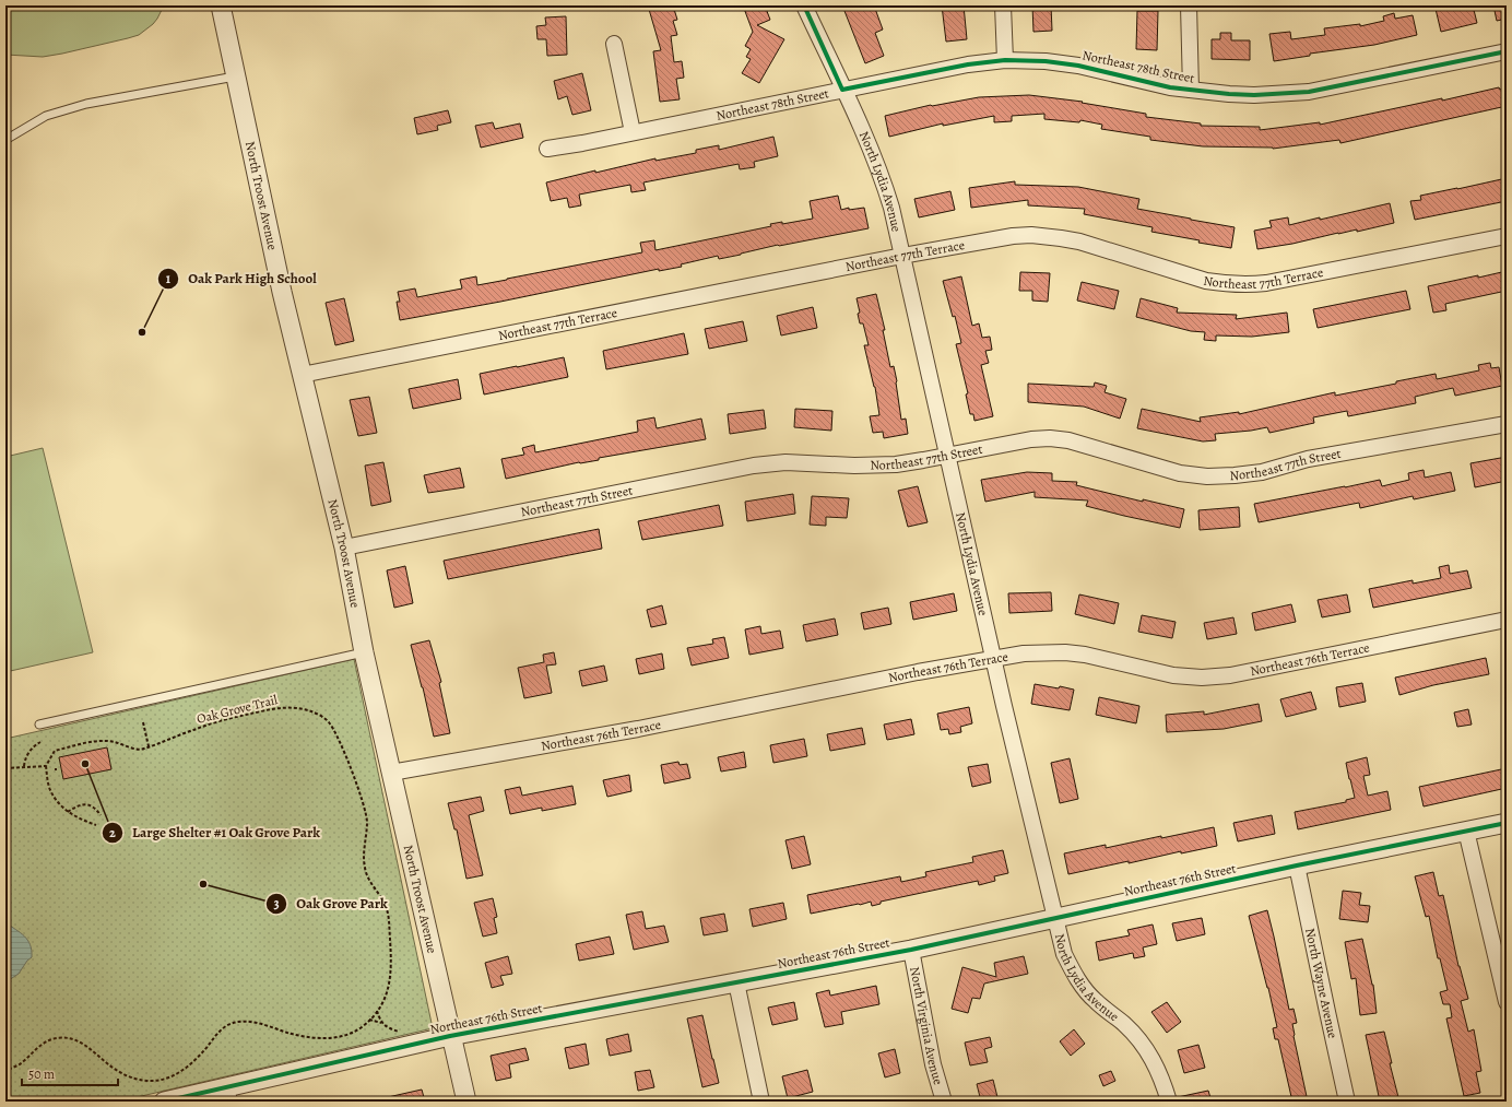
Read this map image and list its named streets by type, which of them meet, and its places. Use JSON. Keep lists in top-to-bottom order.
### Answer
{
  "streets": {
    "street": [
      "Northeast 78th Street",
      "North Lydia Avenue",
      "North Troost Avenue",
      "Northeast 77th Terrace",
      "Northeast 77th Street",
      "Northeast 76th Terrace",
      "Northeast 76th Street",
      "North Wayne Avenue",
      "North Virginia Avenue"
    ],
    "path": ["Oak Grove Trail"]
  },
  "crossings": [
    ["Northeast 78th Street", "North Lydia Avenue"],
    ["North Lydia Avenue", "Northeast 77th Terrace"],
    ["North Lydia Avenue", "Northeast 77th Street"],
    ["North Lydia Avenue", "Northeast 76th Terrace"],
    ["North Lydia Avenue", "Northeast 76th Street"],
    ["North Troost Avenue", "Northeast 77th Terrace"],
    ["North Troost Avenue", "Northeast 77th Street"],
    ["North Troost Avenue", "Northeast 76th Terrace"],
    ["North Troost Avenue", "Northeast 76th Street"],
    ["Northeast 76th Street", "North Wayne Avenue"],
    ["Northeast 76th Street", "North Virginia Avenue"]
  ],
  "places": ["Oak Park High School", "Large Shelter #1 Oak Grove Park", "Oak Grove Park"],
  "scale_bar": "50 m"
}
